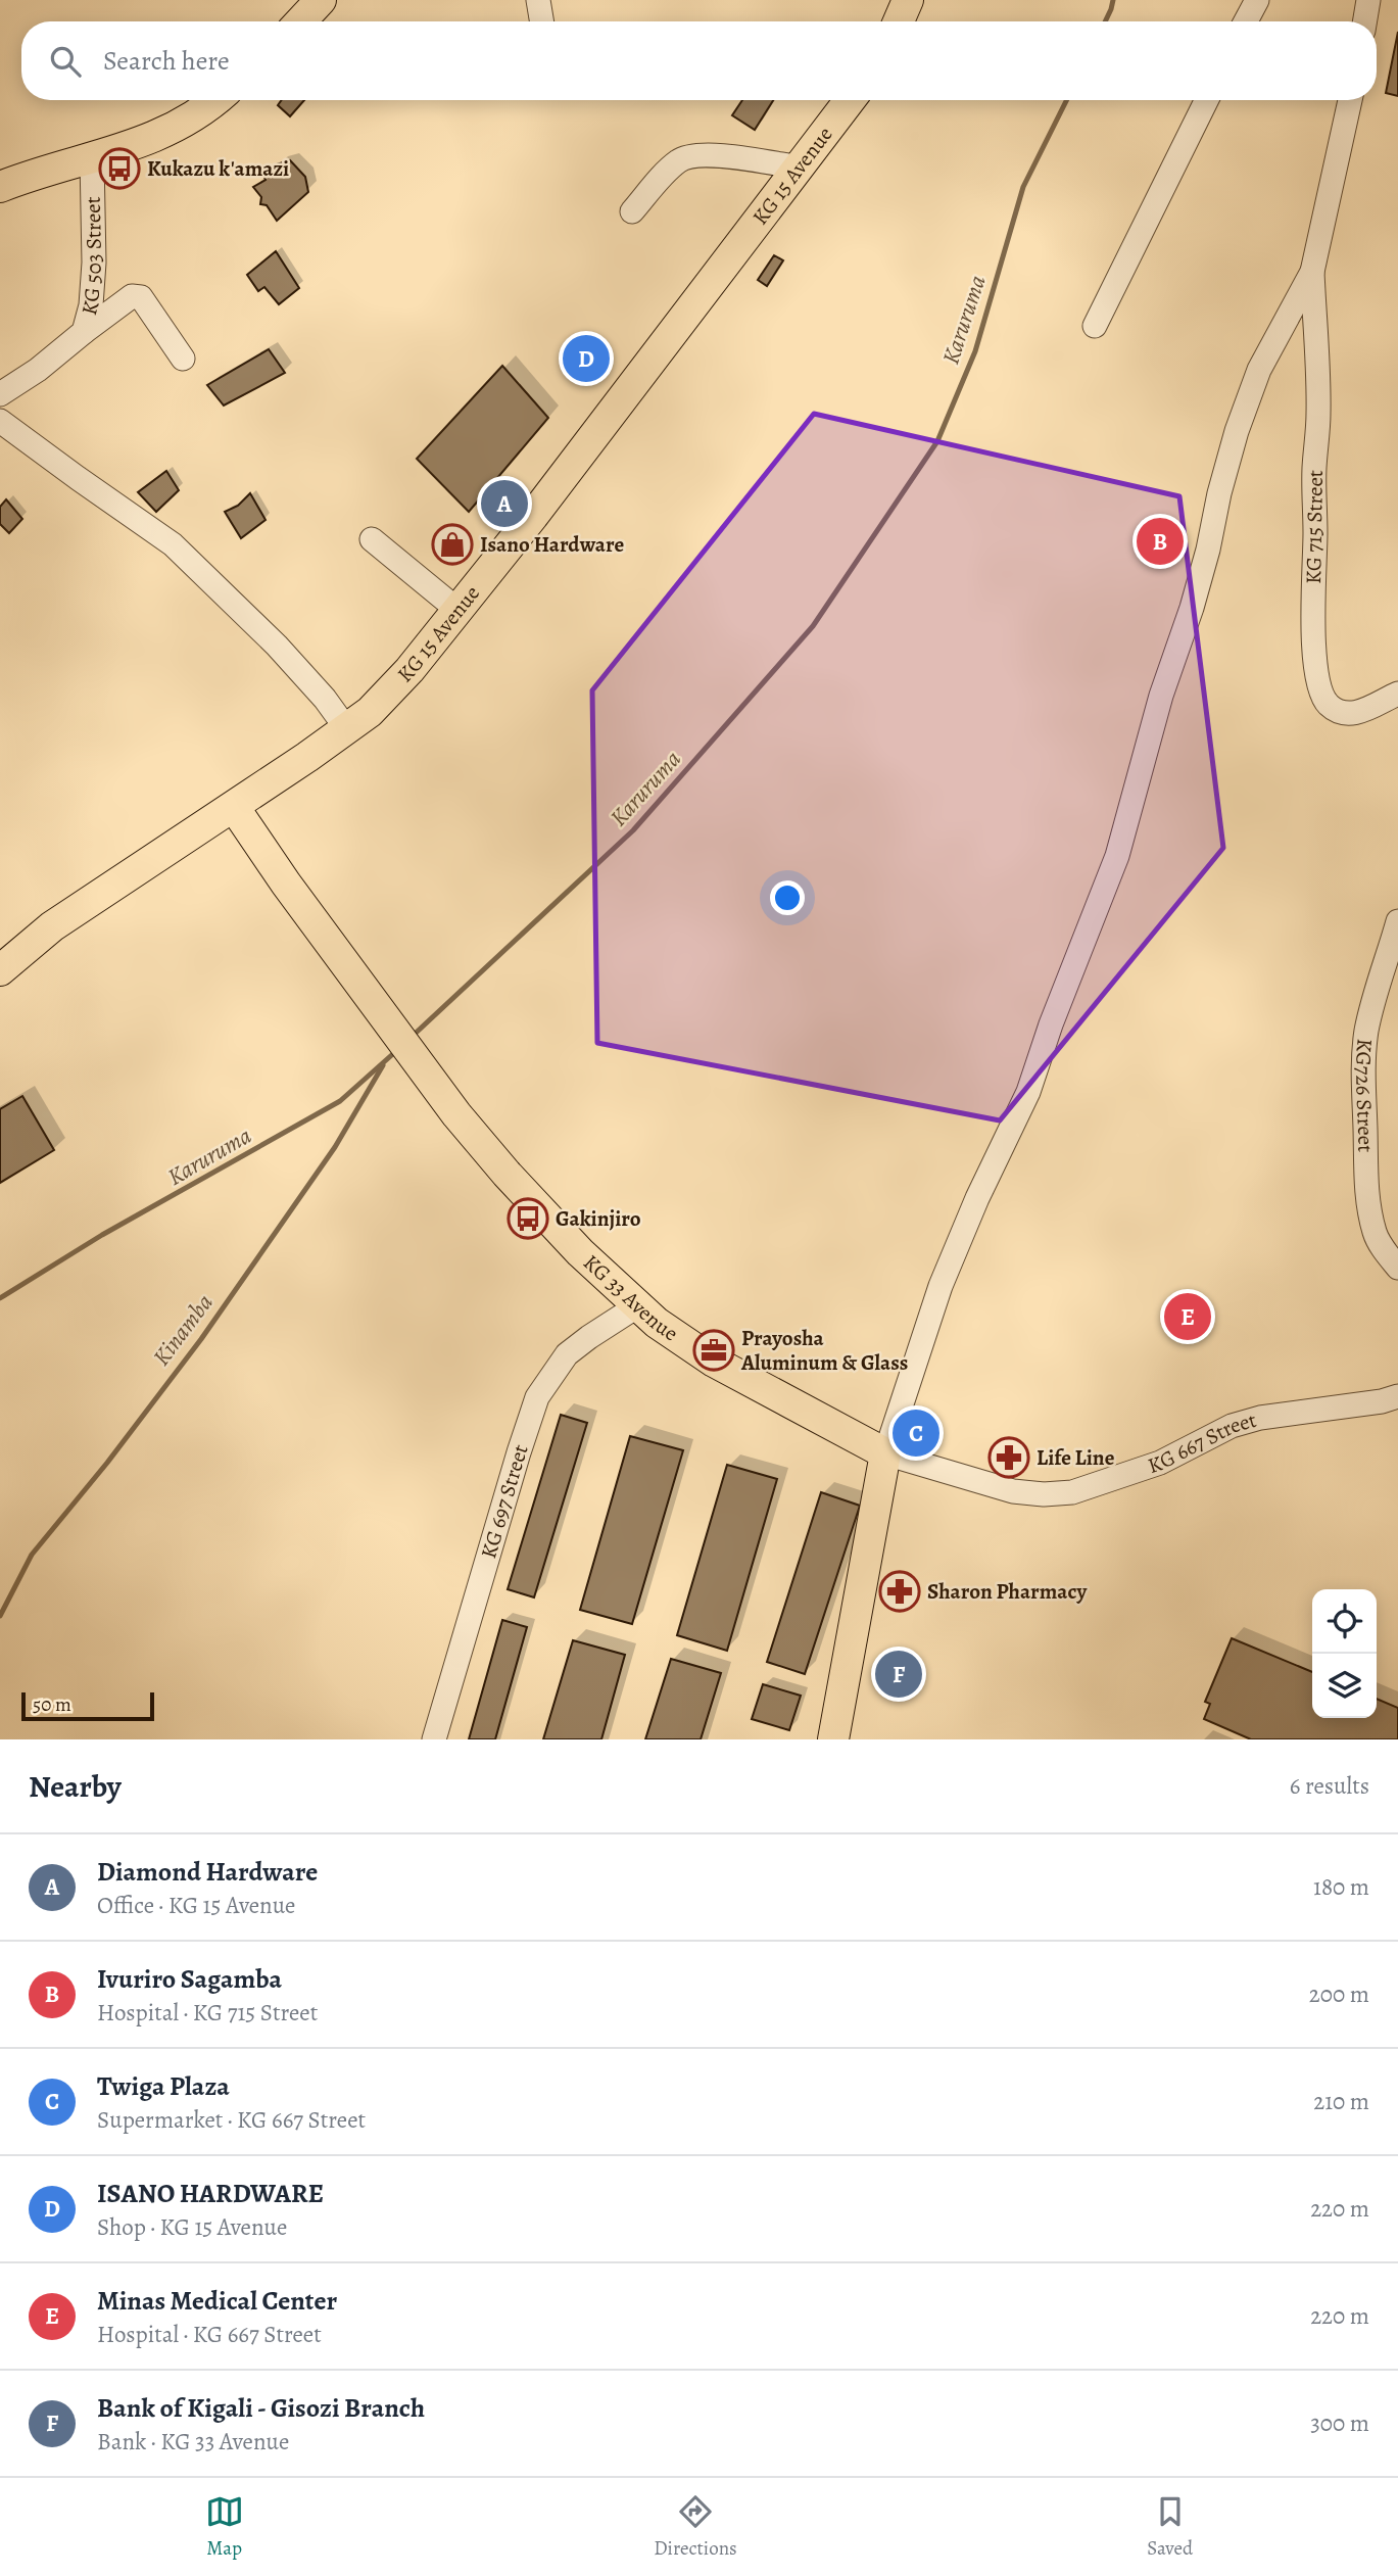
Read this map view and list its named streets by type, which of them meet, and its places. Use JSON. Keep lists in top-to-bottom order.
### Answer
{
  "streets": {
    "main road": ["KG 15 Avenue", "KG 33 Avenue"],
    "street": [
      "KG 503 Street",
      "KG 715 Street",
      "KG726 Street",
      "KG 667 Street",
      "KG 697 Street"
    ]
  },
  "crossings": [
    ["KG 15 Avenue", "KG 33 Avenue"],
    ["KG 33 Avenue", "KG 667 Street"],
    ["KG 33 Avenue", "KG 697 Street"]
  ],
  "water": ["Karuruma", "Kinamba"],
  "places": {
    "bus stop": ["Kukazu k'amazi", "Gakinjiro"],
    "shop": ["Isano Hardware"],
    "office": ["Prayosha Aluminum & Glass"],
    "pharmacy": ["Life Line", "Sharon Pharmacy"]
  },
  "scale_bar": "50 m",
  "page": {
    "search": "Search here",
    "pins": [
      "D",
      "A",
      "B",
      "E",
      "C",
      "F"
    ],
    "scale": "50 m",
    "heading": ["Nearby", "6 results"],
    "list": [
      {
        "mark": "A",
        "name": "Diamond Hardware",
        "note": "Office · KG 15 Avenue",
        "value": "180 m"
      },
      {
        "mark": "B",
        "name": "Ivuriro Sagamba",
        "note": "Hospital · KG 715 Street",
        "value": "200 m"
      },
      {
        "mark": "C",
        "name": "Twiga Plaza",
        "note": "Supermarket · KG 667 Street",
        "value": "210 m"
      },
      {
        "mark": "D",
        "name": "ISANO HARDWARE",
        "note": "Shop · KG 15 Avenue",
        "value": "220 m"
      },
      {
        "mark": "E",
        "name": "Minas Medical Center",
        "note": "Hospital · KG 667 Street",
        "value": "220 m"
      },
      {
        "mark": "F",
        "name": "Bank of Kigali - Gisozi Branch",
        "note": "Bank · KG 33 Avenue",
        "value": "300 m"
      }
    ],
    "nav": ["Map", "Directions", "Saved"]
  }
}
